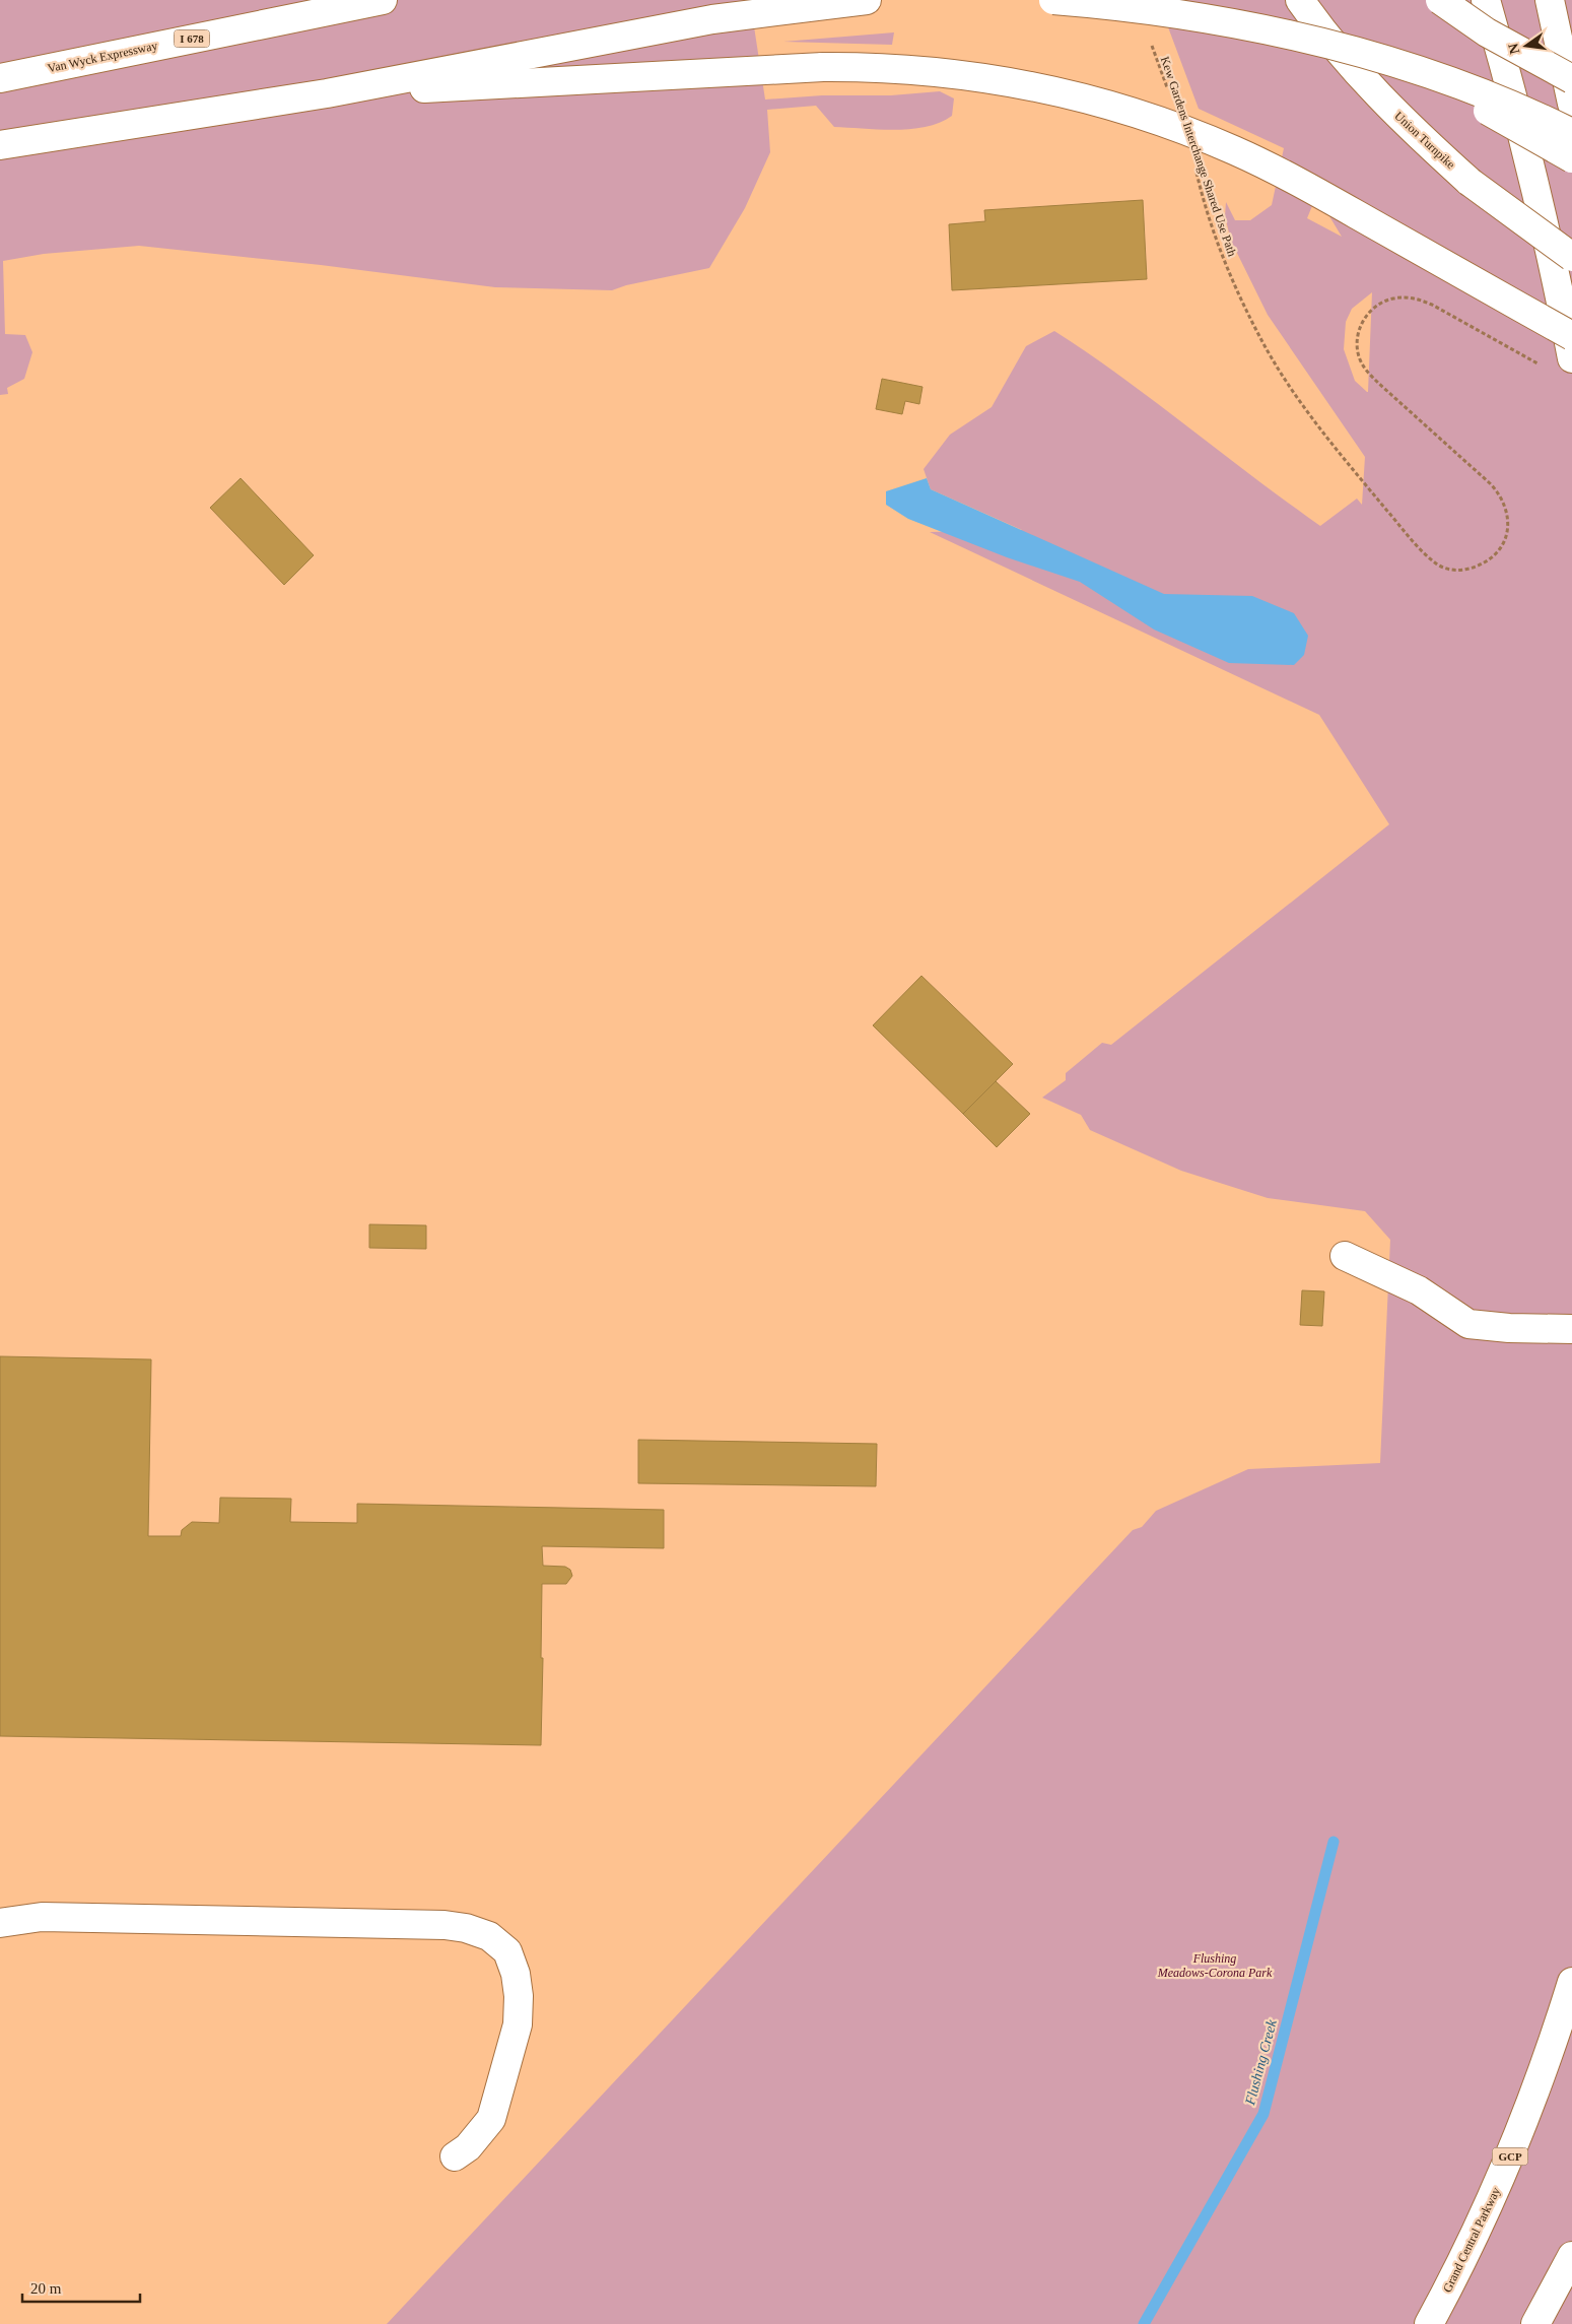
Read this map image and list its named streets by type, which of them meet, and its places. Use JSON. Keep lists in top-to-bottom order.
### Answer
{
  "streets": {
    "main road": [
      "I 678",
      "Van Wyck Expressway",
      "Union Turnpike",
      "GCP",
      "Grand Central Parkway"
    ],
    "path": ["Kew Gardens Interchange Shared Use Path"]
  },
  "water": ["Flushing Creek"],
  "parks": ["Flushing Meadows-Corona Park"],
  "scale_bar": "20 m",
  "north": "left"
}
